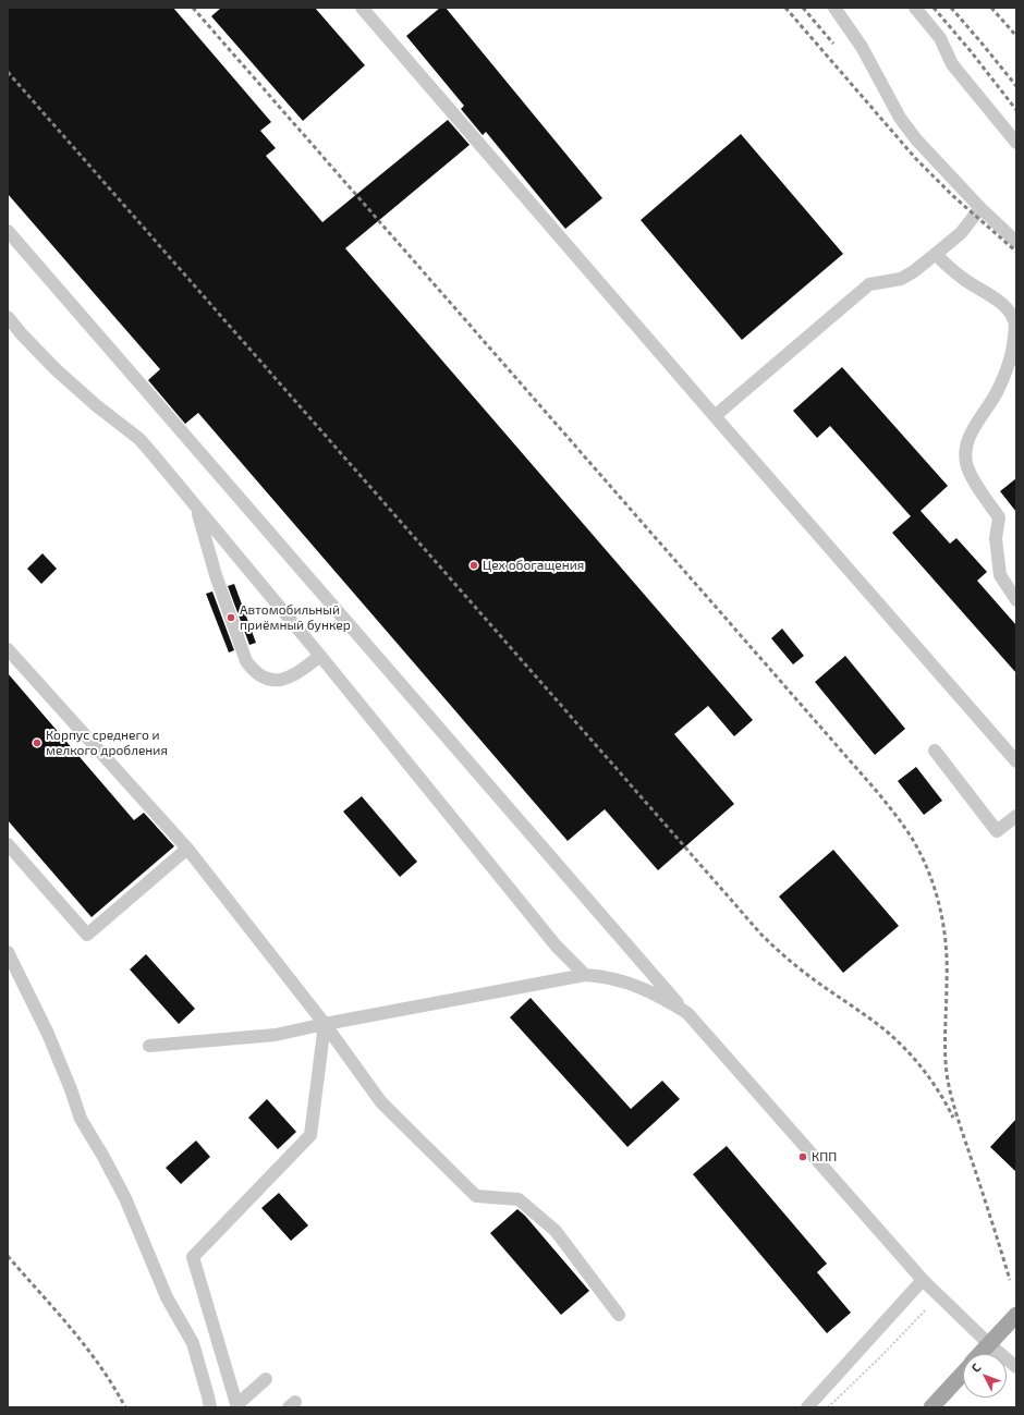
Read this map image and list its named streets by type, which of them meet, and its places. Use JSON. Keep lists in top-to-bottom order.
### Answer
{
  "places": [
    "Цех обогащения",
    "Автомобильный приёмный бункер",
    "Корпус среднего и мелкого дробления",
    "КПП"
  ],
  "north": "top left"
}
